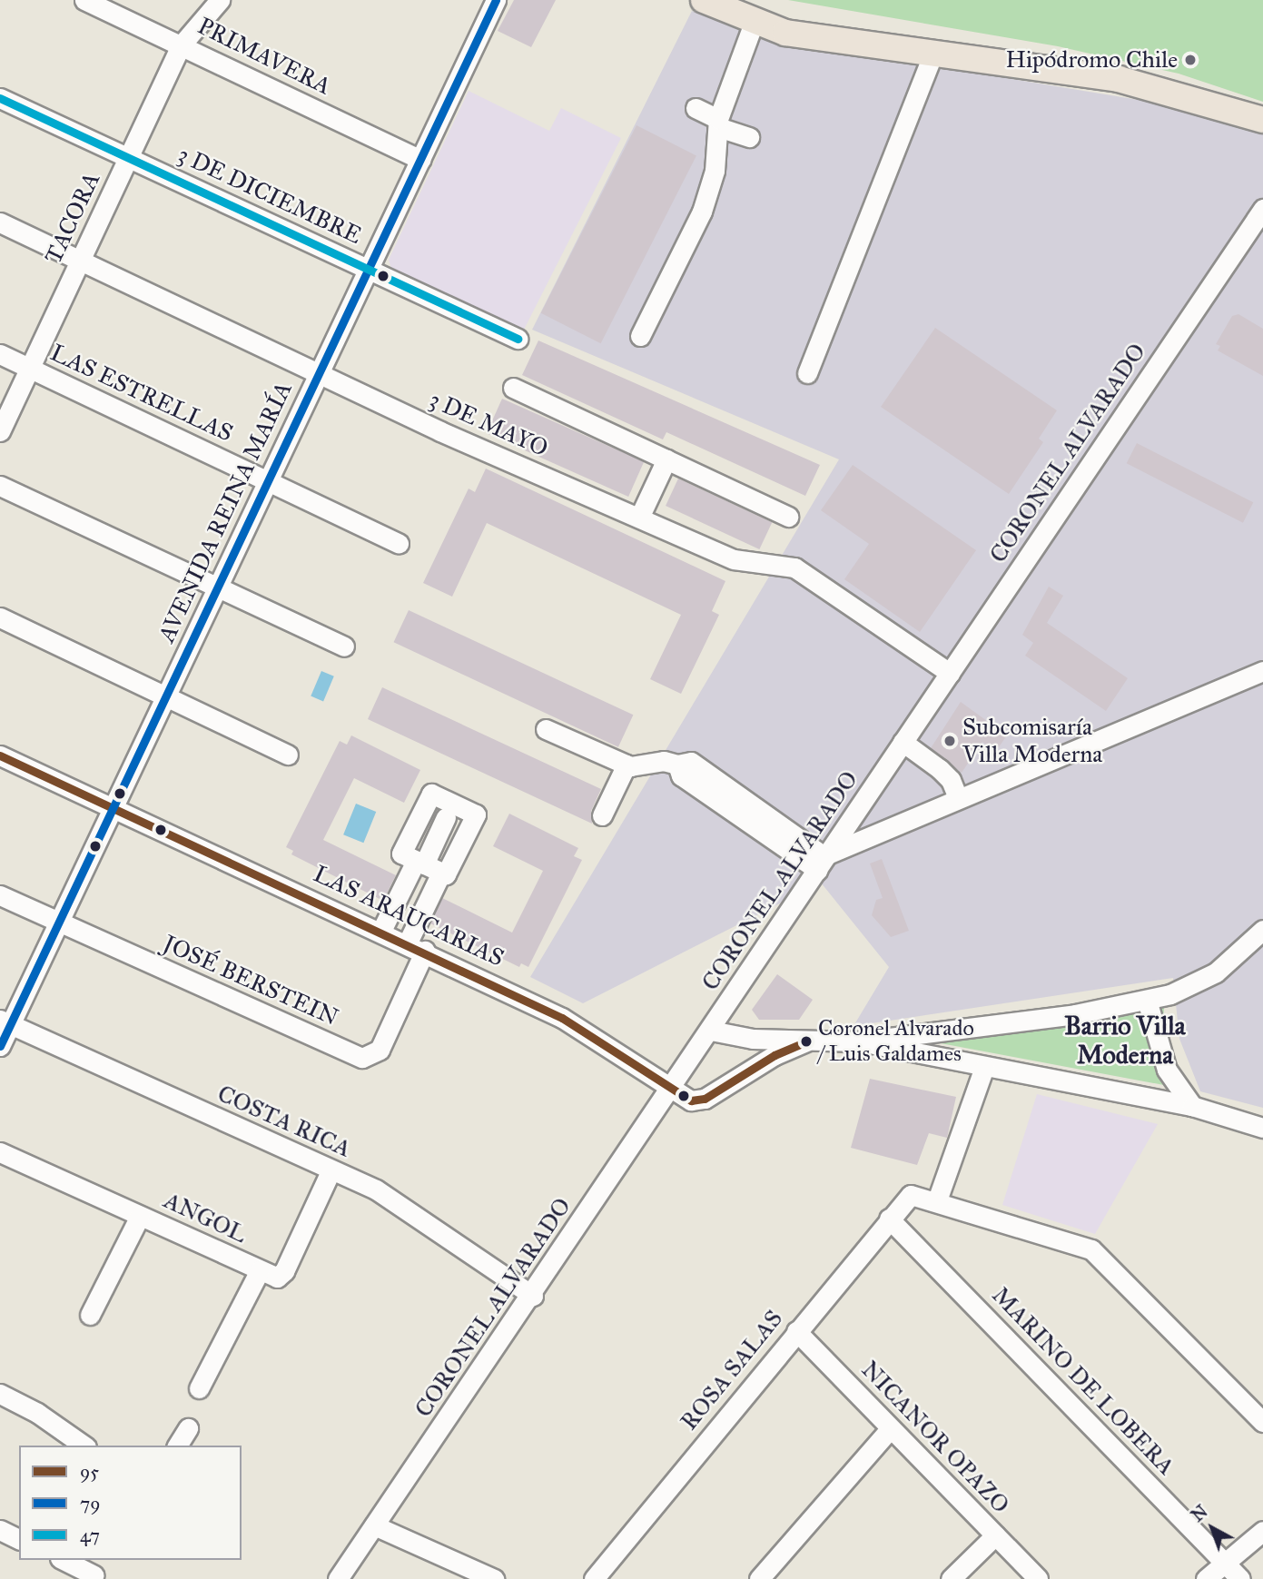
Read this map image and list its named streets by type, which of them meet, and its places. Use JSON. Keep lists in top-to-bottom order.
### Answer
{
  "streets": {
    "street": [
      "PRIMAVERA",
      "3 DE DICIEMBRE",
      "TACORA",
      "LAS ESTRELLAS",
      "3 DE MAYO",
      "CORONEL ALVARADO",
      "AVENIDA REINA MARÍA",
      "LAS ARAUCARIAS",
      "JOSÉ BERSTEIN",
      "COSTA RICA",
      "ANGOL",
      "ROSA SALAS",
      "MARINO DE LOBERA",
      "NICANOR OPAZO"
    ]
  },
  "crossings": [
    ["PRIMAVERA", "TACORA"],
    ["PRIMAVERA", "AVENIDA REINA MARÍA"],
    ["3 DE DICIEMBRE", "TACORA"],
    ["3 DE DICIEMBRE", "AVENIDA REINA MARÍA"],
    ["TACORA", "LAS ESTRELLAS"],
    ["TACORA", "3 DE MAYO"],
    ["LAS ESTRELLAS", "AVENIDA REINA MARÍA"],
    ["3 DE MAYO", "CORONEL ALVARADO"],
    ["3 DE MAYO", "AVENIDA REINA MARÍA"],
    ["CORONEL ALVARADO", "LAS ARAUCARIAS"],
    ["CORONEL ALVARADO", "COSTA RICA"],
    ["AVENIDA REINA MARÍA", "LAS ARAUCARIAS"],
    ["AVENIDA REINA MARÍA", "JOSÉ BERSTEIN"],
    ["AVENIDA REINA MARÍA", "COSTA RICA"],
    ["LAS ARAUCARIAS", "JOSÉ BERSTEIN"],
    ["COSTA RICA", "ANGOL"],
    ["ROSA SALAS", "MARINO DE LOBERA"],
    ["ROSA SALAS", "NICANOR OPAZO"]
  ],
  "districts": ["Barrio Villa Moderna"],
  "places": ["Hipódromo Chile", "Subcomisaría Villa Moderna", "Coronel Alvarado / Luis Galdames"],
  "lines": ["transit line 79", "transit line 47", "transit line 95"],
  "legend": ["95", "79", "47"],
  "north": "top left"
}
